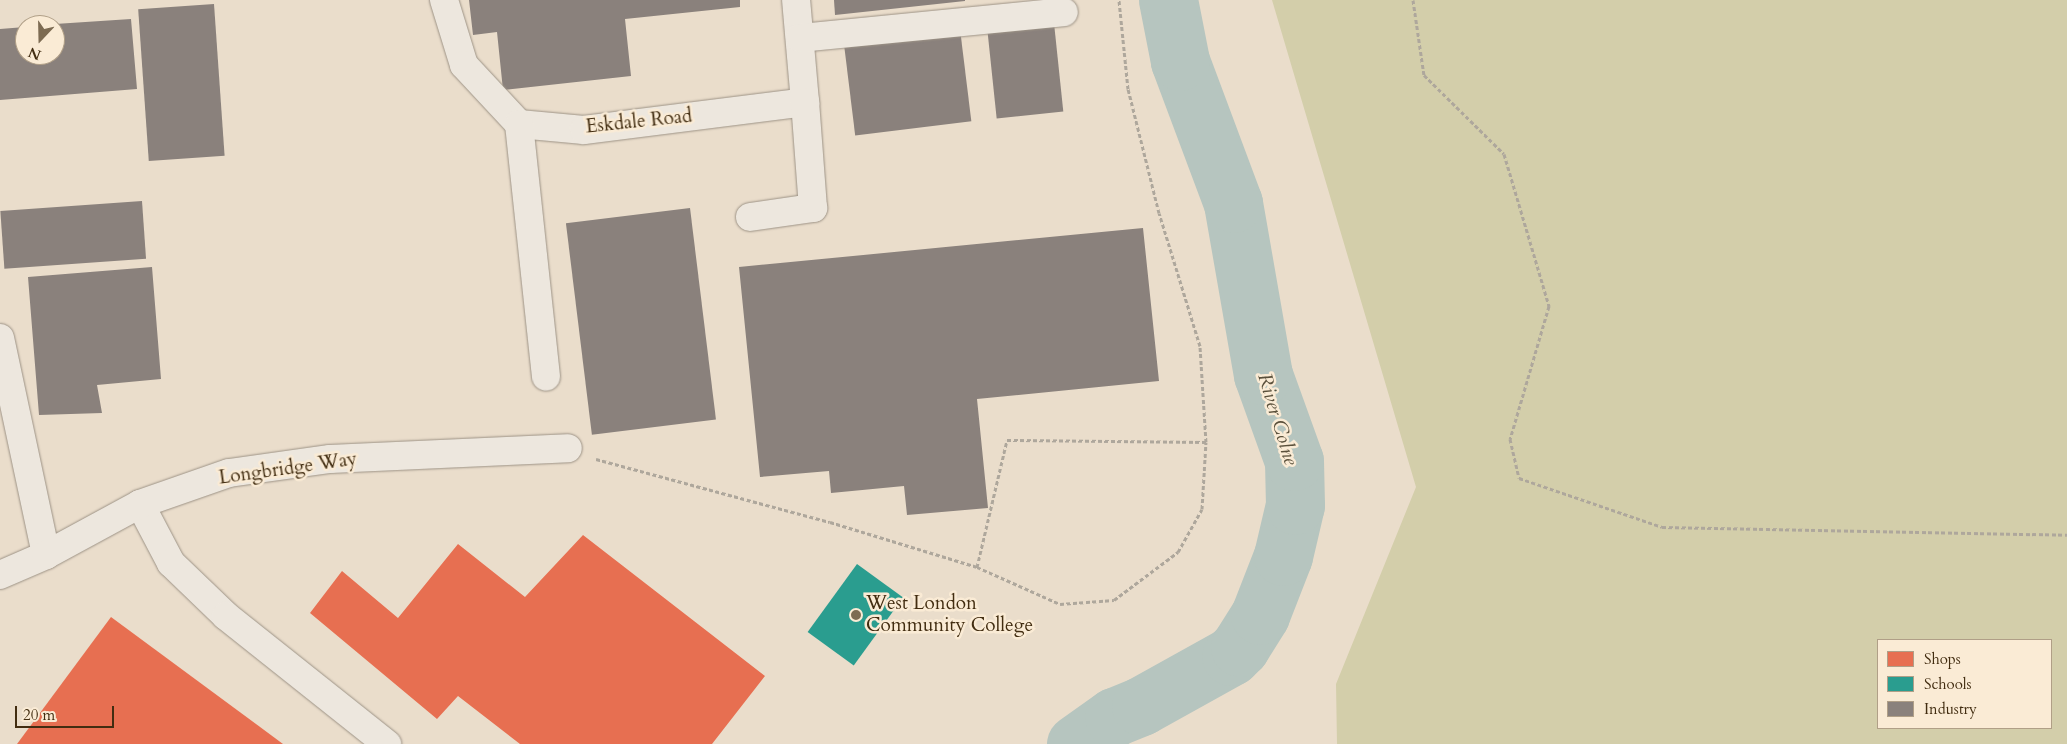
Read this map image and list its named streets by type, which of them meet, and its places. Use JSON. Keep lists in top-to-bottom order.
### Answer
{
  "streets": {
    "street": ["Eskdale Road", "Longbridge Way"]
  },
  "water": ["River Colne"],
  "places": ["West London Community College"],
  "legend": ["Shops", "Schools", "Industry"],
  "scale_bar": "20 m",
  "north": "bottom"
}
